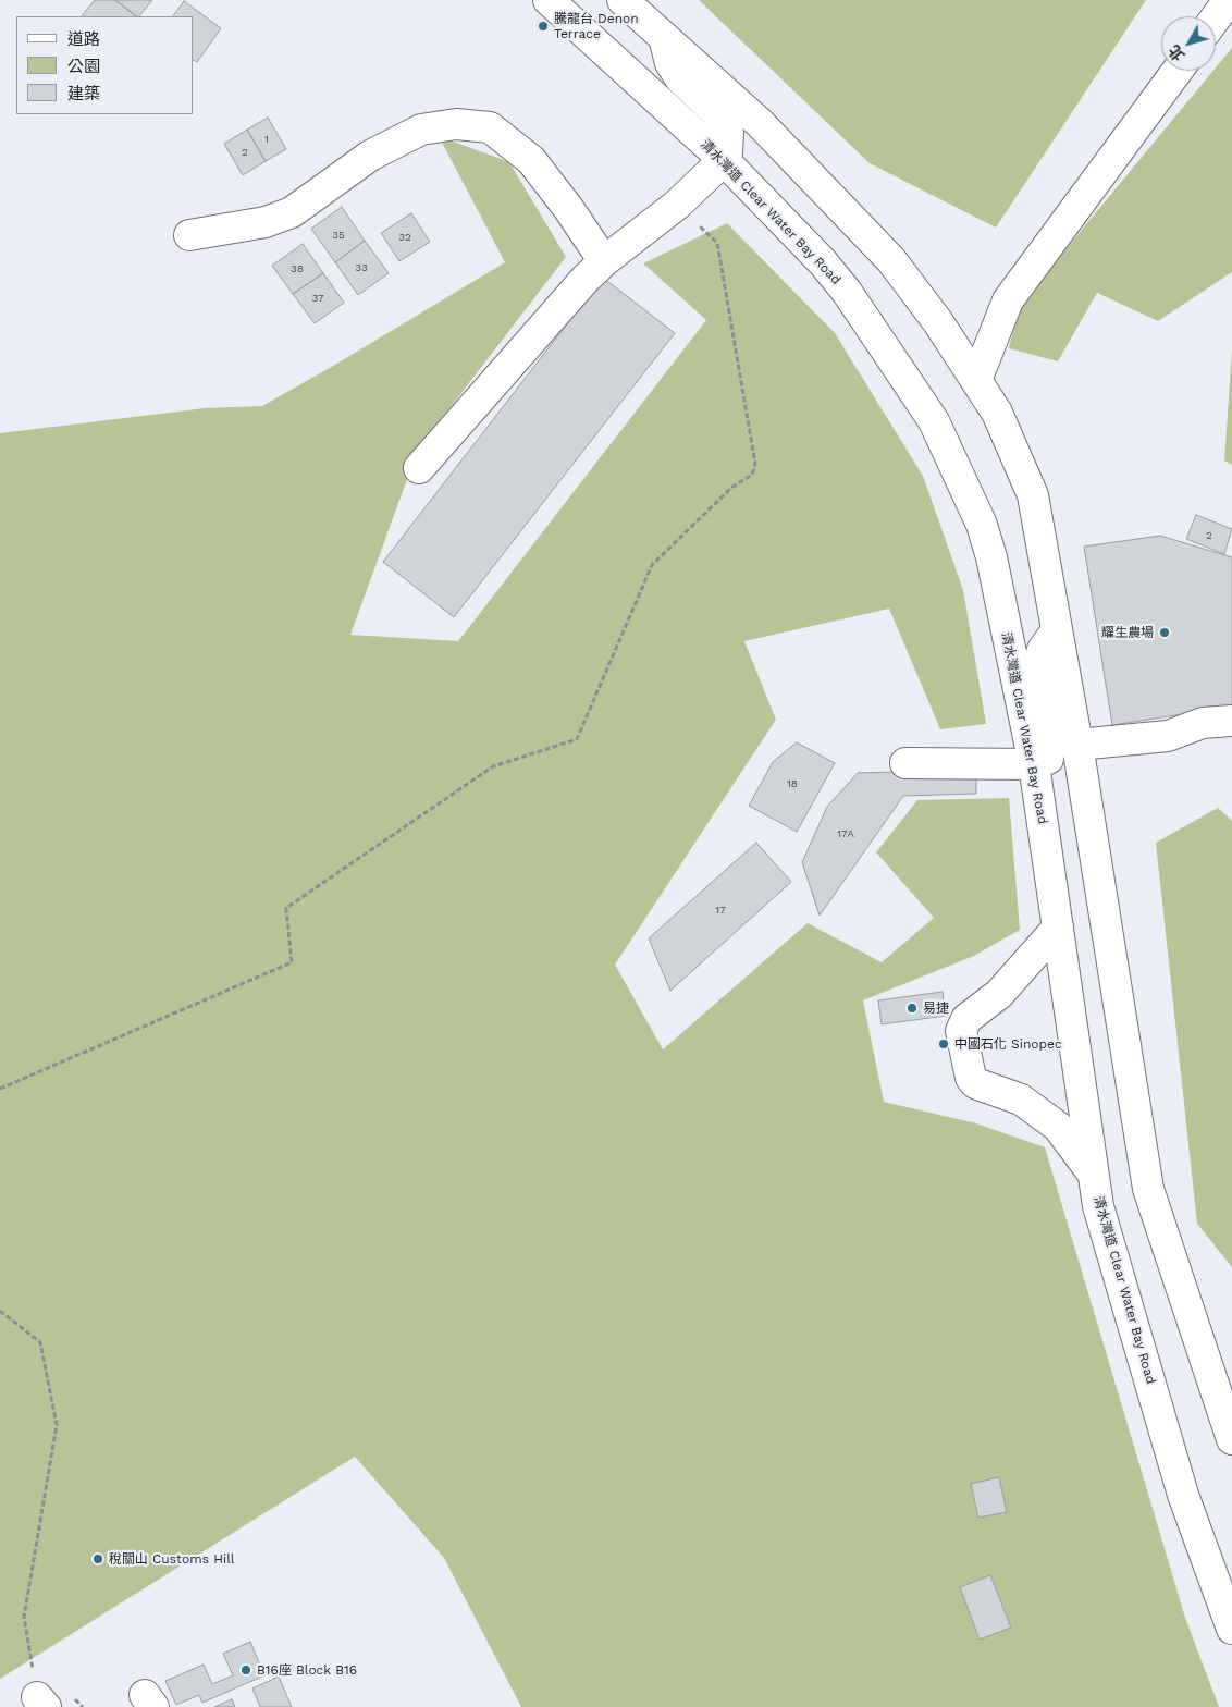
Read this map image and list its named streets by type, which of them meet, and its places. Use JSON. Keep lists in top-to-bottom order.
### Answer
{
  "streets": {
    "main road": ["清水灣道 Clear Water Bay Road"]
  },
  "places": [
    "騰龍台 Denon Terrace",
    "耀生農場",
    "易捷",
    "中國石化 Sinopec",
    "稅關山 Customs Hill",
    "B16座 Block B16"
  ],
  "house_numbers": [
    "1",
    "2",
    "35",
    "32",
    "33",
    "38",
    "37",
    "2",
    "18",
    "17A",
    "17"
  ],
  "legend": ["道路", "公園", "建築"],
  "north": "bottom left"
}
